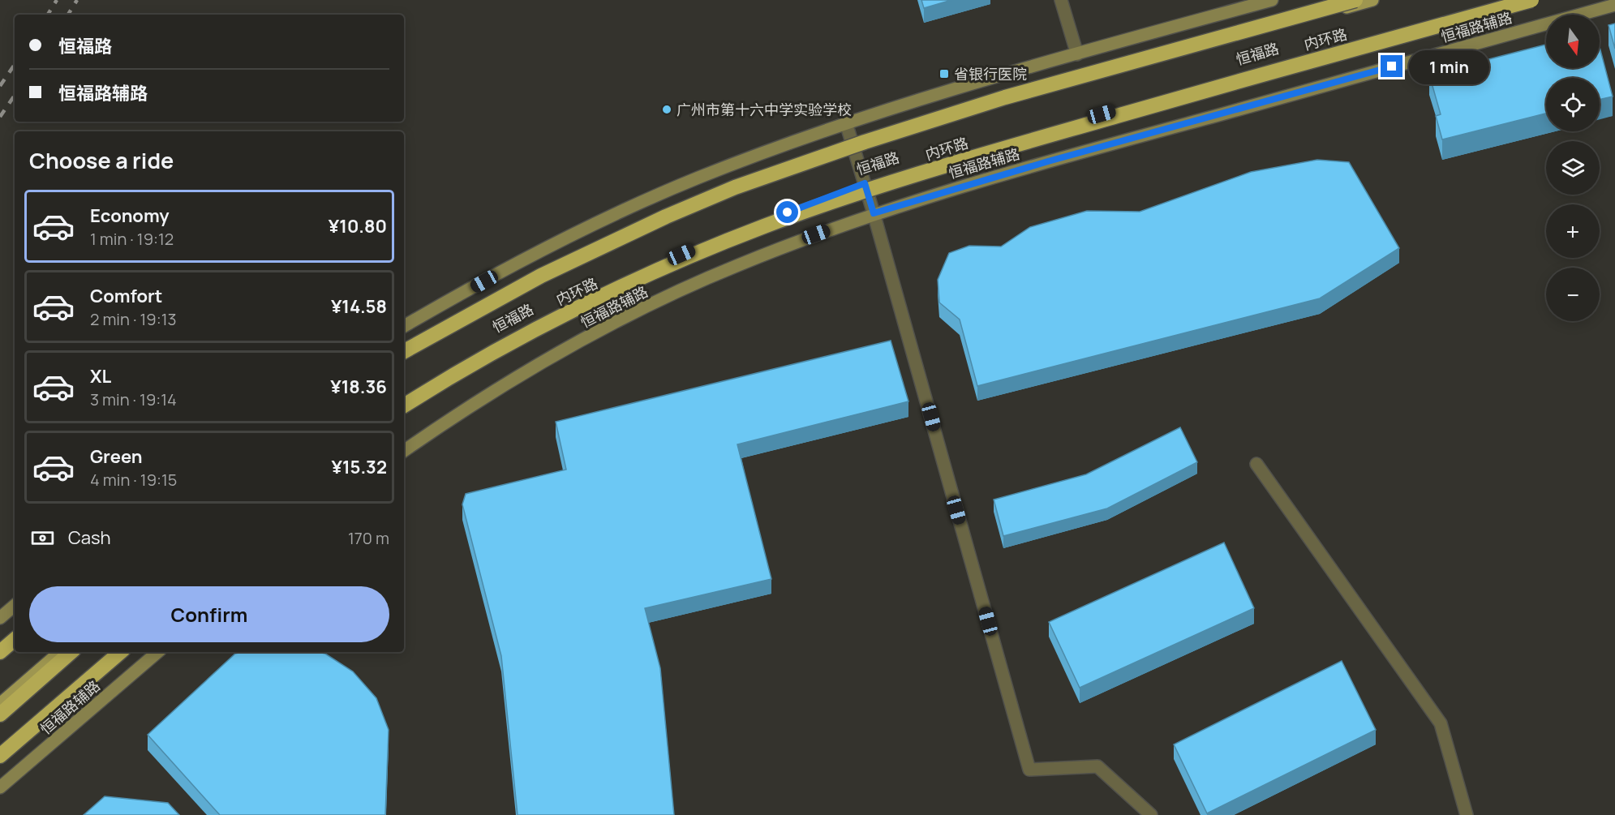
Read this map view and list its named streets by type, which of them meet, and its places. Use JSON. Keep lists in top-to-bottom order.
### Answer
{
  "streets": {
    "highway": ["内环路"],
    "main road": ["恒福路辅路", "恒福路"]
  },
  "places": {
    "transit": ["省银行医院"],
    "other": ["广州市第十六中学实验学校"]
  },
  "north": "bottom",
  "page": {
    "map_buttons": ["+", "−"],
    "banner": ["恒福路", "恒福路辅路"],
    "bubble": "1 min",
    "heading": "Choose a ride",
    "list": [
      {
        "name": "Economy",
        "note": "1 min · 19:12",
        "value": "¥10.80"
      },
      {
        "name": "Comfort",
        "note": "2 min · 19:13",
        "value": "¥14.58"
      },
      {
        "name": "XL",
        "note": "3 min · 19:14",
        "value": "¥18.36"
      },
      {
        "name": "Green",
        "note": "4 min · 19:15",
        "value": "¥15.32"
      }
    ],
    "pay": ["Cash", "170 m"],
    "buttons": "Confirm"
  }
}
